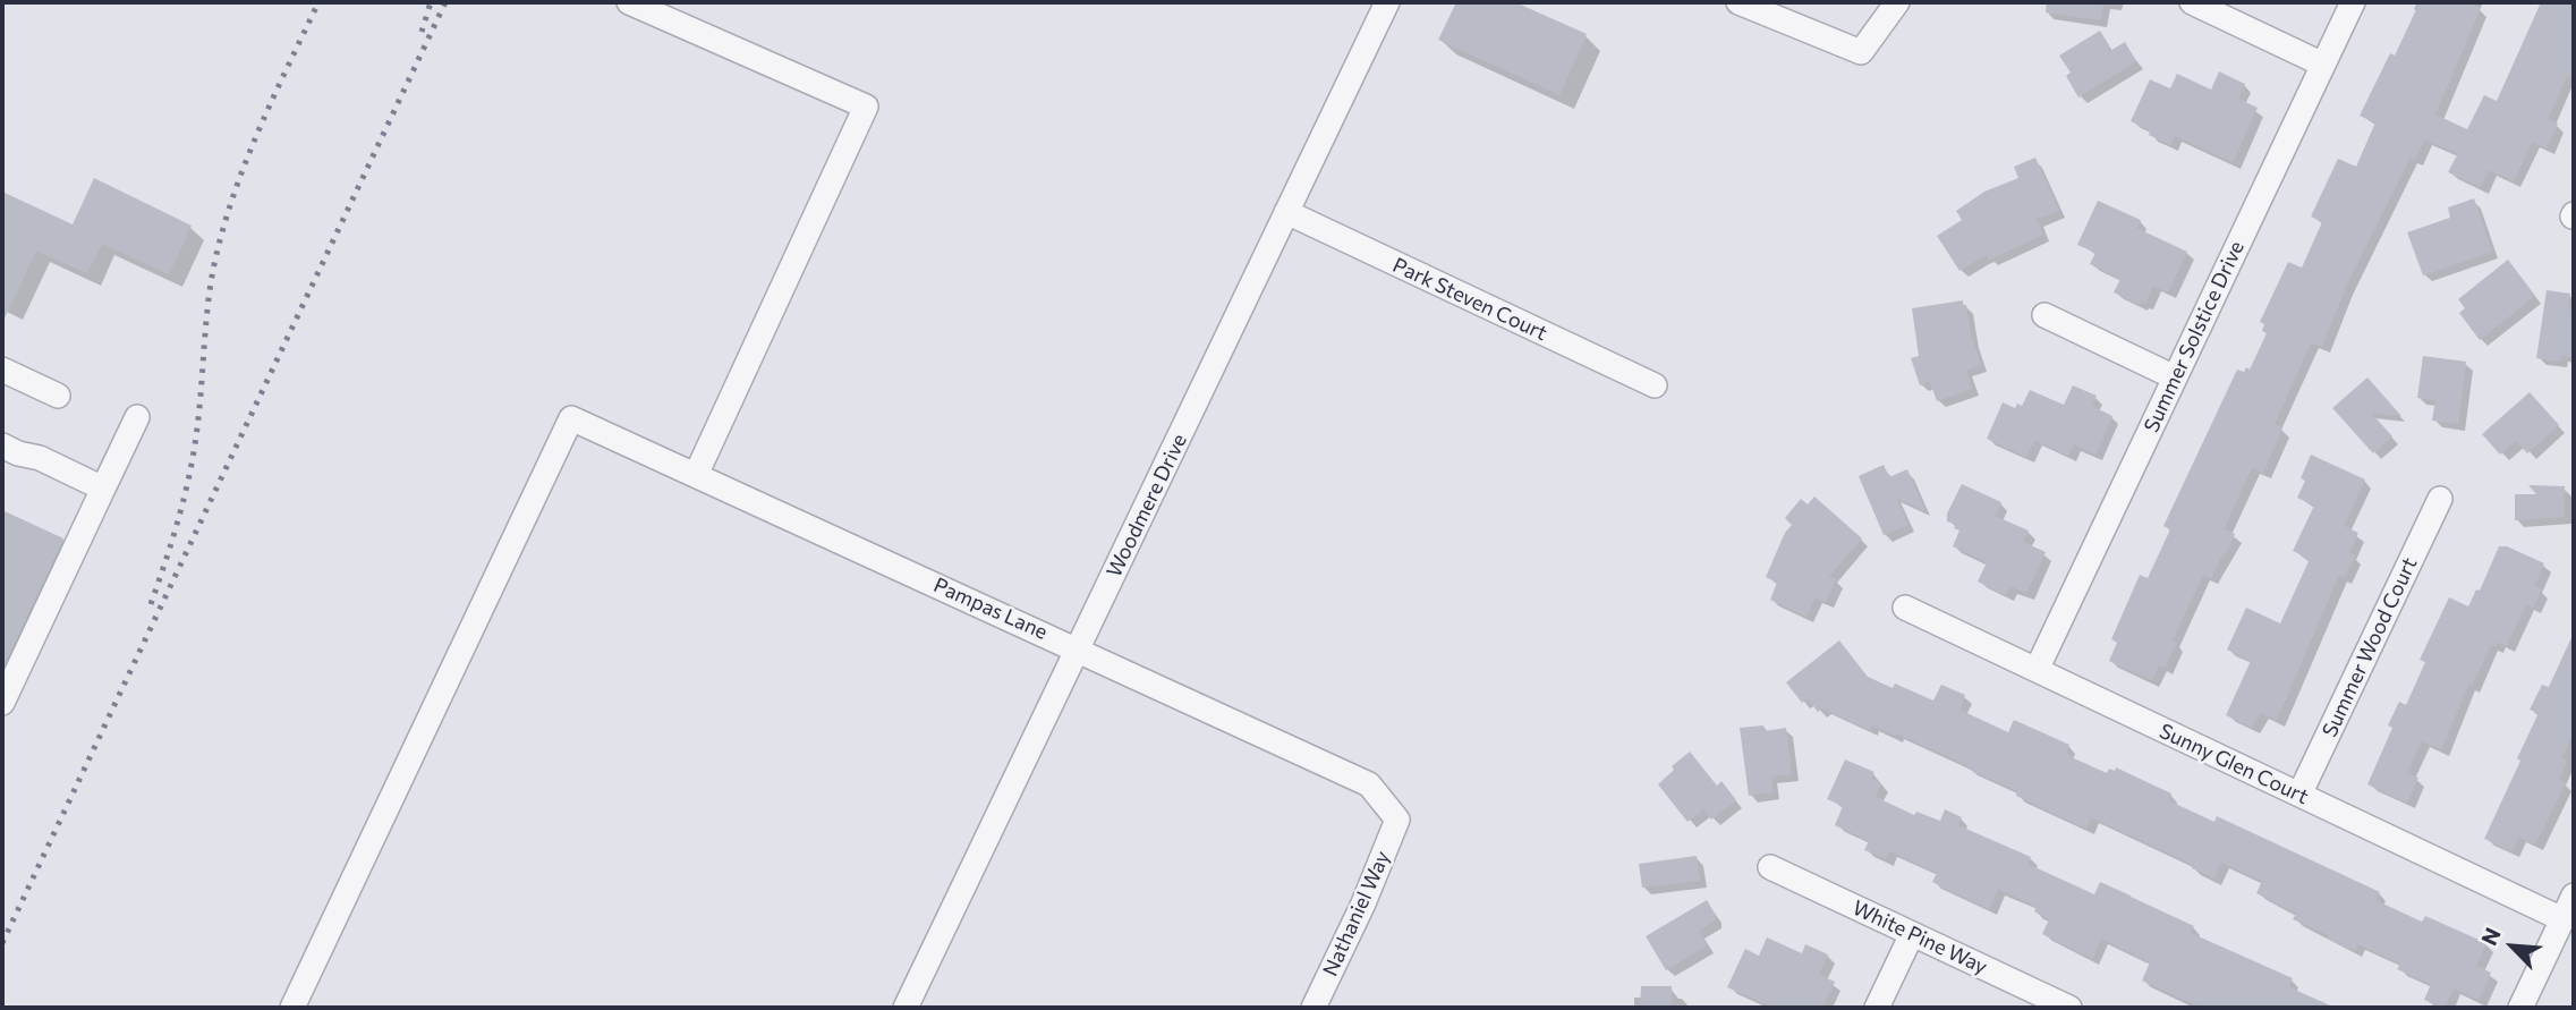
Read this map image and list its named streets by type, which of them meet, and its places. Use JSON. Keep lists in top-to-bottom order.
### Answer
{
  "streets": {
    "street": [
      "Park Steven Court",
      "Summer Solstice Drive",
      "Woodmere Drive",
      "Pampas Lane",
      "Summer Wood Court",
      "Sunny Glen Court",
      "Nathaniel Way",
      "White Pine Way"
    ]
  },
  "crossings": [
    ["Park Steven Court", "Woodmere Drive"],
    ["Summer Solstice Drive", "Sunny Glen Court"],
    ["Woodmere Drive", "Pampas Lane"],
    ["Pampas Lane", "Nathaniel Way"],
    ["Summer Wood Court", "Sunny Glen Court"]
  ],
  "north": "top left"
}
